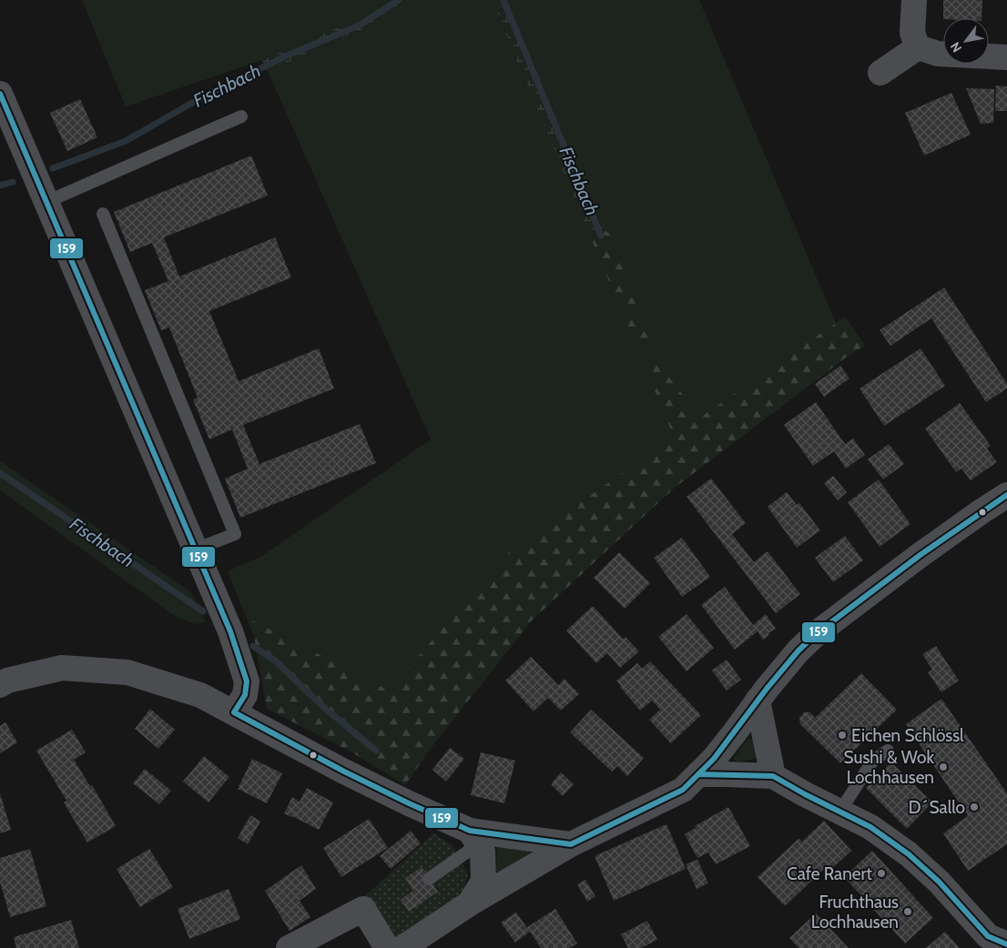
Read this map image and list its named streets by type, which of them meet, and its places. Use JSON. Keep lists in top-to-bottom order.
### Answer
{
  "water": ["Fischbach"],
  "places": [
    "Eichen Schlössl",
    "Sushi & Wok Lochhausen",
    "D´Sallo",
    "Cafe Ranert",
    "Fruchthaus Lochhausen"
  ],
  "lines": ["transit line 159"],
  "north": "bottom left"
}
